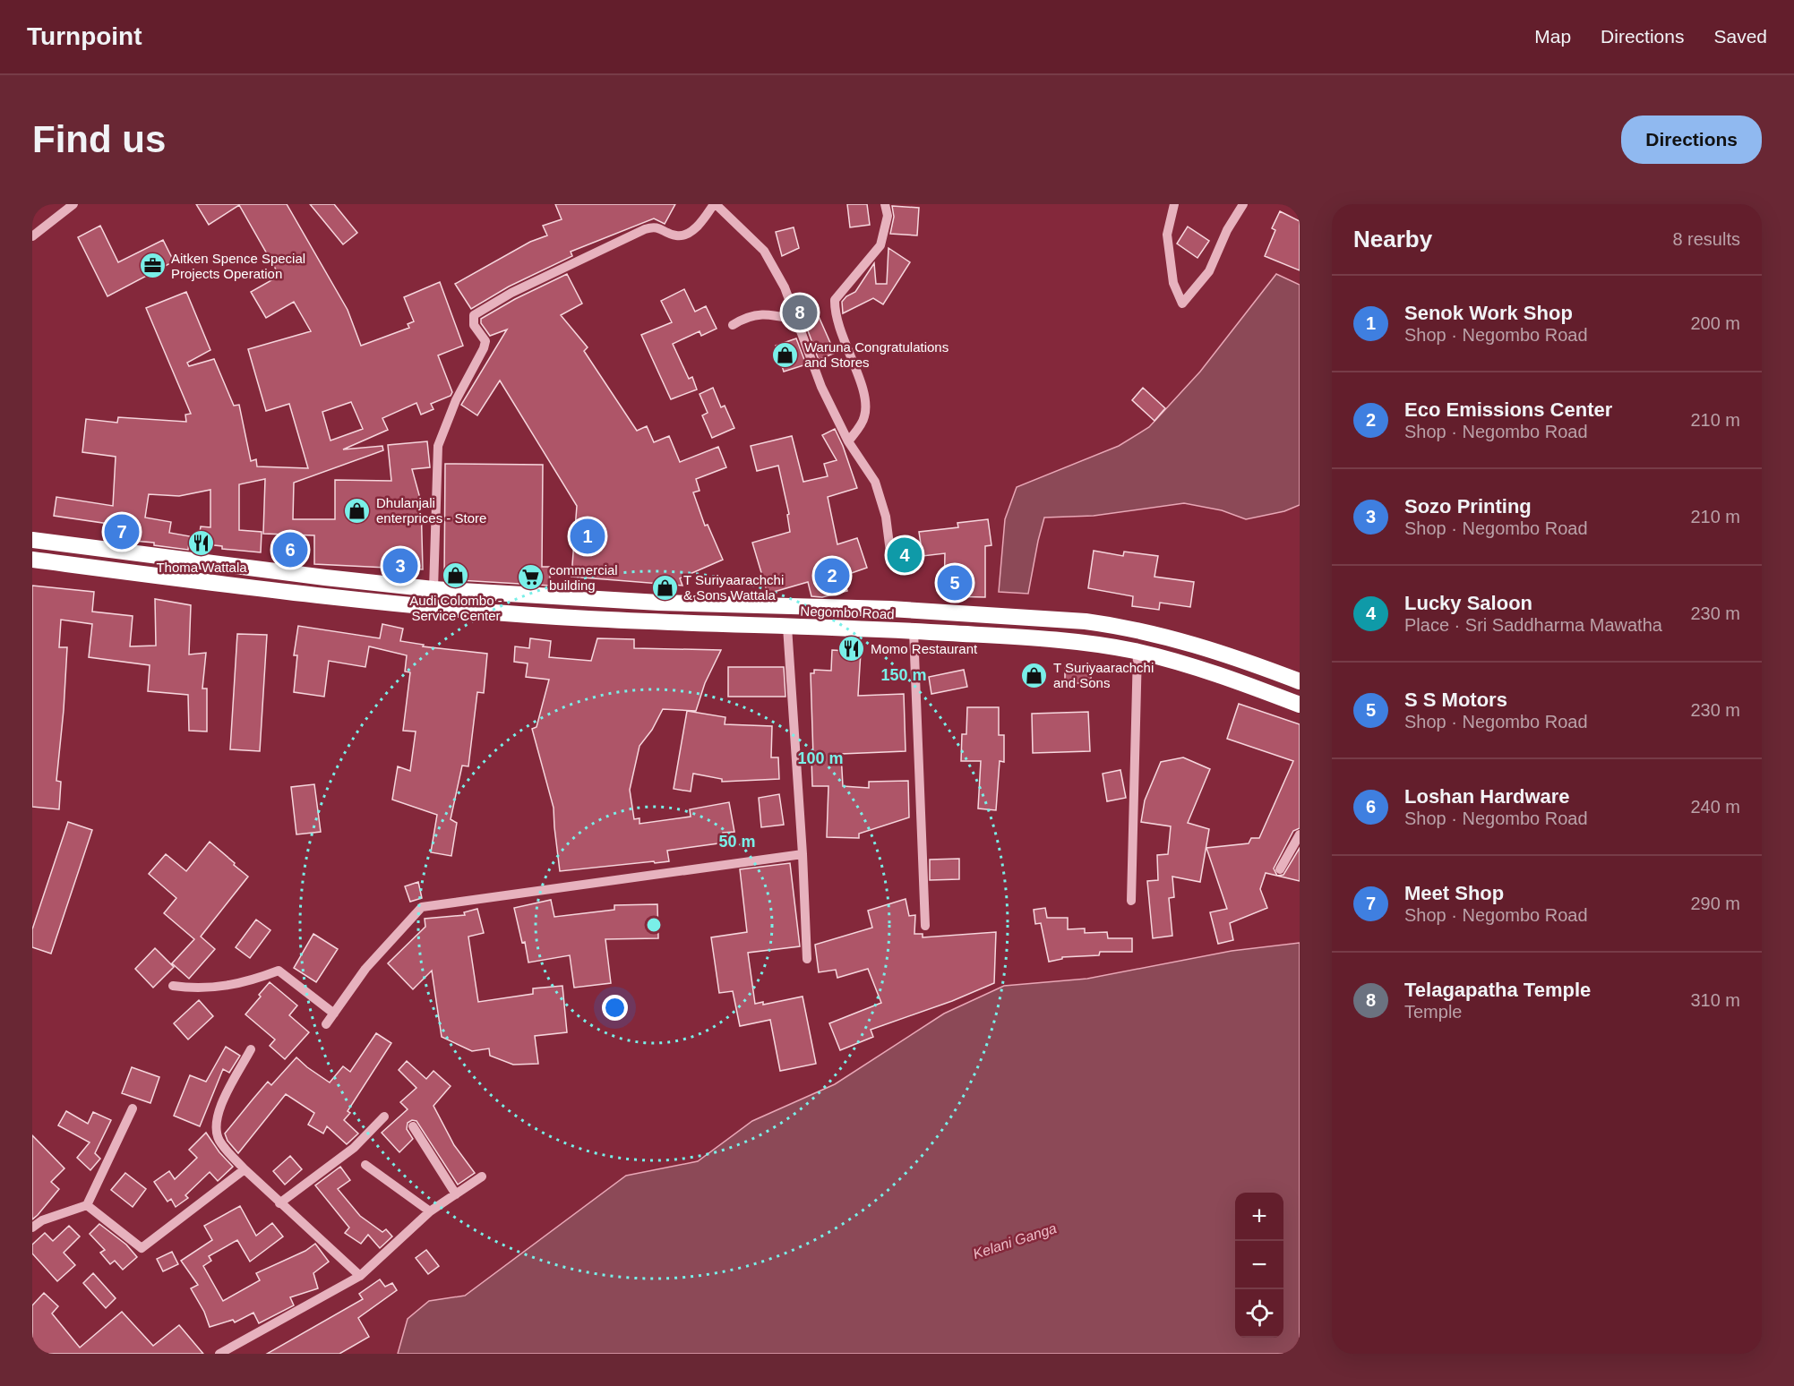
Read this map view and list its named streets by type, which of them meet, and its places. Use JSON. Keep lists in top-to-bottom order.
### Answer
{
  "streets": {
    "highway": ["Negombo Road"]
  },
  "water": ["Kelani Ganga"],
  "places": {
    "office": ["Aitken Spence Special Projects Operation"],
    "shop": [
      "Waruna Congratulations and Stores",
      "Dhulanjali enterprices - Store",
      "Audi Colombo - Service Center",
      "T Suriyaarachchi & Sons Wattala",
      "T Suriyaarachchi and Sons"
    ],
    "restaurant": ["Thoma Wattala", "Momo Restaurant"],
    "supermarket": ["commercial building"]
  },
  "page": {
    "header": "Turnpoint",
    "nav": ["Map", "Directions", "Saved"],
    "buttons": "Directions",
    "title": "Find us",
    "heading": ["Nearby", "8 results"],
    "list": [
      {
        "mark": "1",
        "name": "Senok Work Shop",
        "note": "Shop · Negombo Road",
        "value": "200 m"
      },
      {
        "mark": "2",
        "name": "Eco Emissions Center",
        "note": "Shop · Negombo Road",
        "value": "210 m"
      },
      {
        "mark": "3",
        "name": "Sozo Printing",
        "note": "Shop · Negombo Road",
        "value": "210 m"
      },
      {
        "mark": "4",
        "name": "Lucky Saloon",
        "note": "Place · Sri Saddharma Mawatha",
        "value": "230 m"
      },
      {
        "mark": "5",
        "name": "S S Motors",
        "note": "Shop · Negombo Road",
        "value": "230 m"
      },
      {
        "mark": "6",
        "name": "Loshan Hardware",
        "note": "Shop · Negombo Road",
        "value": "240 m"
      },
      {
        "mark": "7",
        "name": "Meet Shop",
        "note": "Shop · Negombo Road",
        "value": "290 m"
      },
      {
        "mark": "8",
        "name": "Telagapatha Temple",
        "note": "Temple",
        "value": "310 m"
      }
    ],
    "pins": [
      "8",
      "7",
      "1",
      "6",
      "4",
      "3",
      "2",
      "5"
    ],
    "map_buttons": ["+", "−"]
  },
  "rings": ["150 m", "100 m", "50 m"]
}
